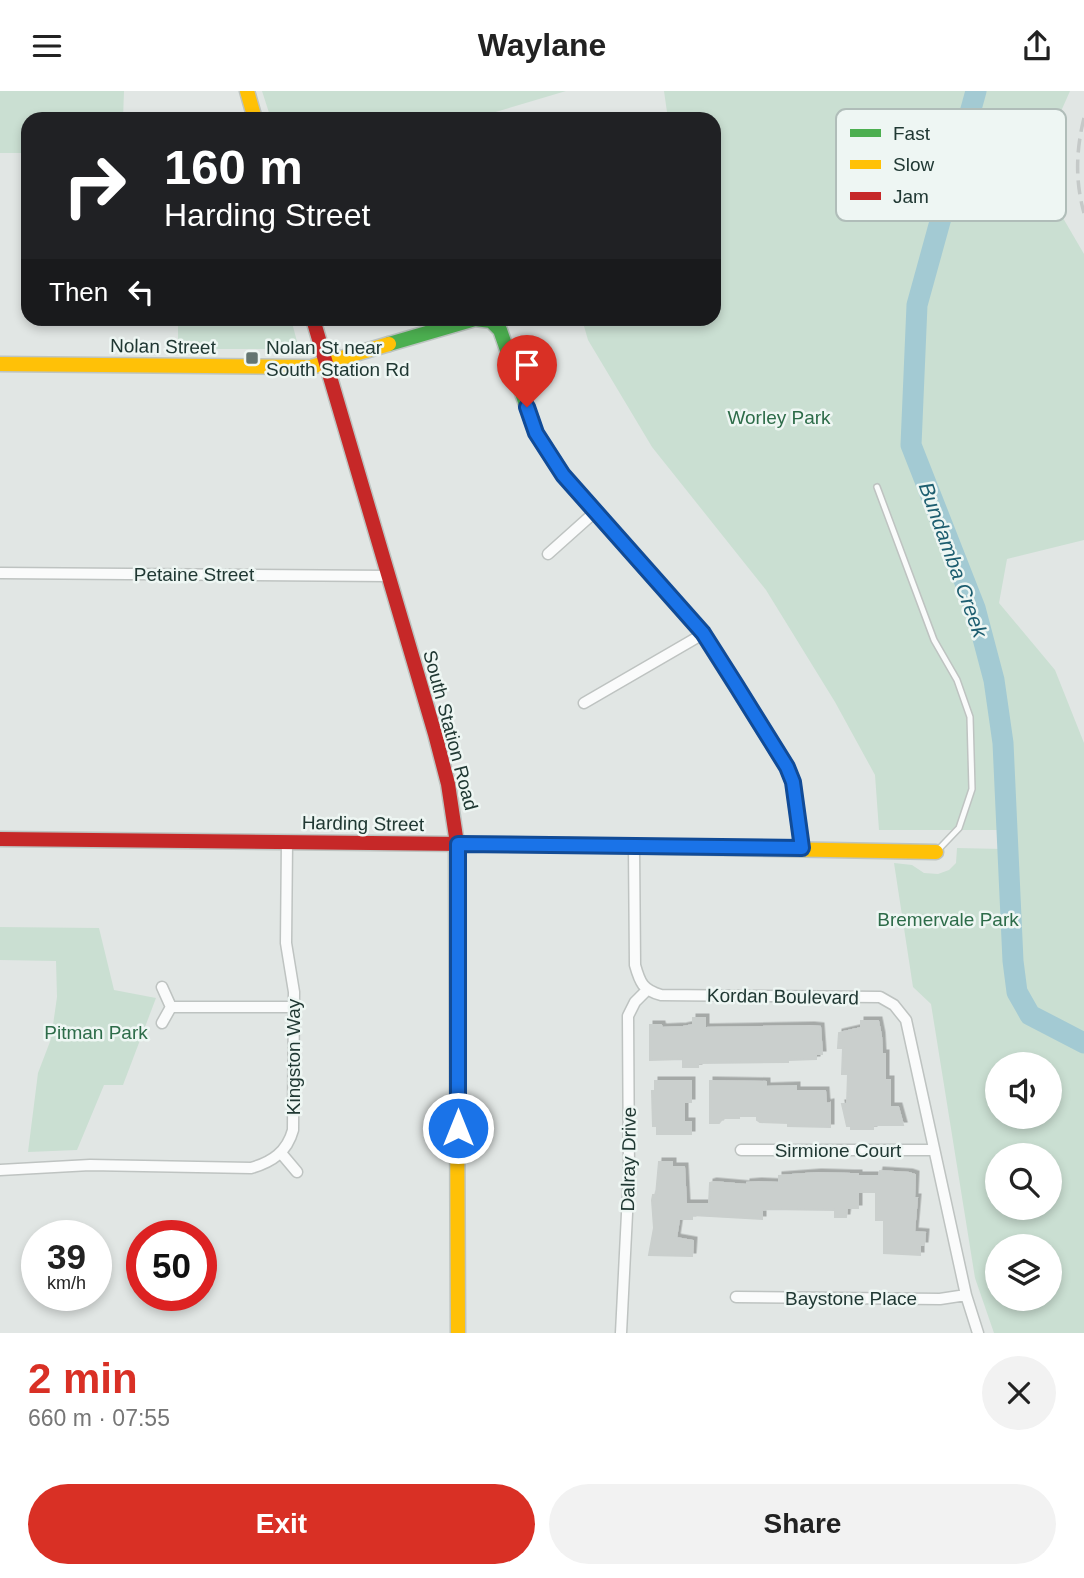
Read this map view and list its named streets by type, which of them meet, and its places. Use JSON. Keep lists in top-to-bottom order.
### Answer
{
  "streets": {
    "street": [
      "Nolan Street",
      "Petaine Street",
      "South Station Road",
      "Harding Street",
      "Kordan Boulevard",
      "Kingston Way",
      "Sirmione Court",
      "Dalray Drive",
      "Baystone Place"
    ]
  },
  "crossings": [
    ["Nolan Street", "South Station Road"],
    ["Petaine Street", "South Station Road"],
    ["South Station Road", "Harding Street"],
    ["Harding Street", "Kingston Way"],
    ["Kordan Boulevard", "Sirmione Court"],
    ["Kordan Boulevard", "Dalray Drive"],
    ["Kordan Boulevard", "Baystone Place"]
  ],
  "water": ["Bundamba Creek"],
  "parks": ["Worley Park", "Bremervale Park", "Pitman Park"],
  "places": {
    "transit": ["Nolan St near South Station Rd"]
  },
  "legend": ["Fast", "Slow", "Jam"],
  "page": {
    "header": "Waylane",
    "turn": ["160 m", "Harding Street"],
    "then": "Then",
    "speed": "39 km/h",
    "limit": "50",
    "heading": ["2 min", "660 m · 07:55"],
    "buttons": ["Exit", "Share"]
  }
}
